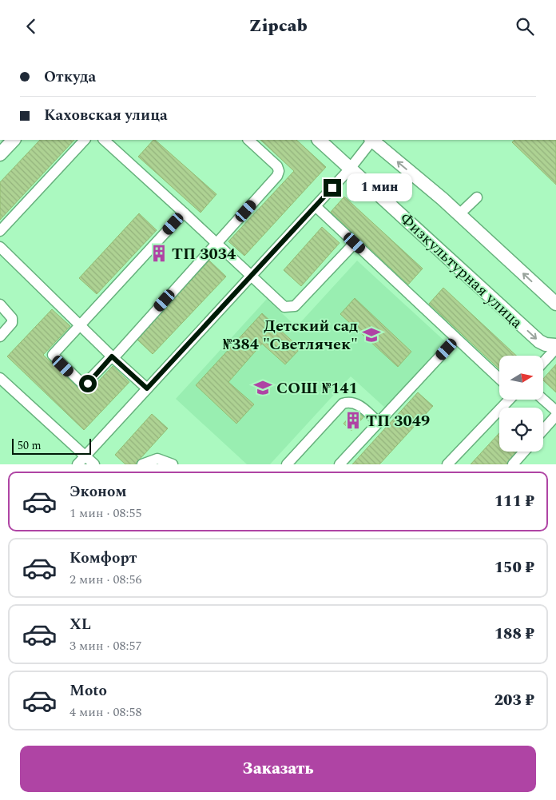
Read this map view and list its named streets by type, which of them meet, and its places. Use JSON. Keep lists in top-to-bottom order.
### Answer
{
  "streets": {
    "main road": ["Физкультурная улица"]
  },
  "places": {
    "building": ["ТП 3034", "ТП 3049"],
    "school or university": ["Детский сад №384 \"Светлячек\"", "СОШ №141"]
  },
  "scale_bar": "50 m",
  "north": "right",
  "page": {
    "header": "Zipcab",
    "banner": ["Откуда", "Каховская улица"],
    "bubble": "1 мин",
    "scale": "50 m",
    "list": [
      {
        "name": "Эконом",
        "note": "1 мин · 08:55",
        "value": "111 ₽"
      },
      {
        "name": "Комфорт",
        "note": "2 мин · 08:56",
        "value": "150 ₽"
      },
      {
        "name": "XL",
        "note": "3 мин · 08:57",
        "value": "188 ₽"
      },
      {
        "name": "Moto",
        "note": "4 мин · 08:58",
        "value": "203 ₽"
      }
    ],
    "buttons": "Заказать"
  }
}
